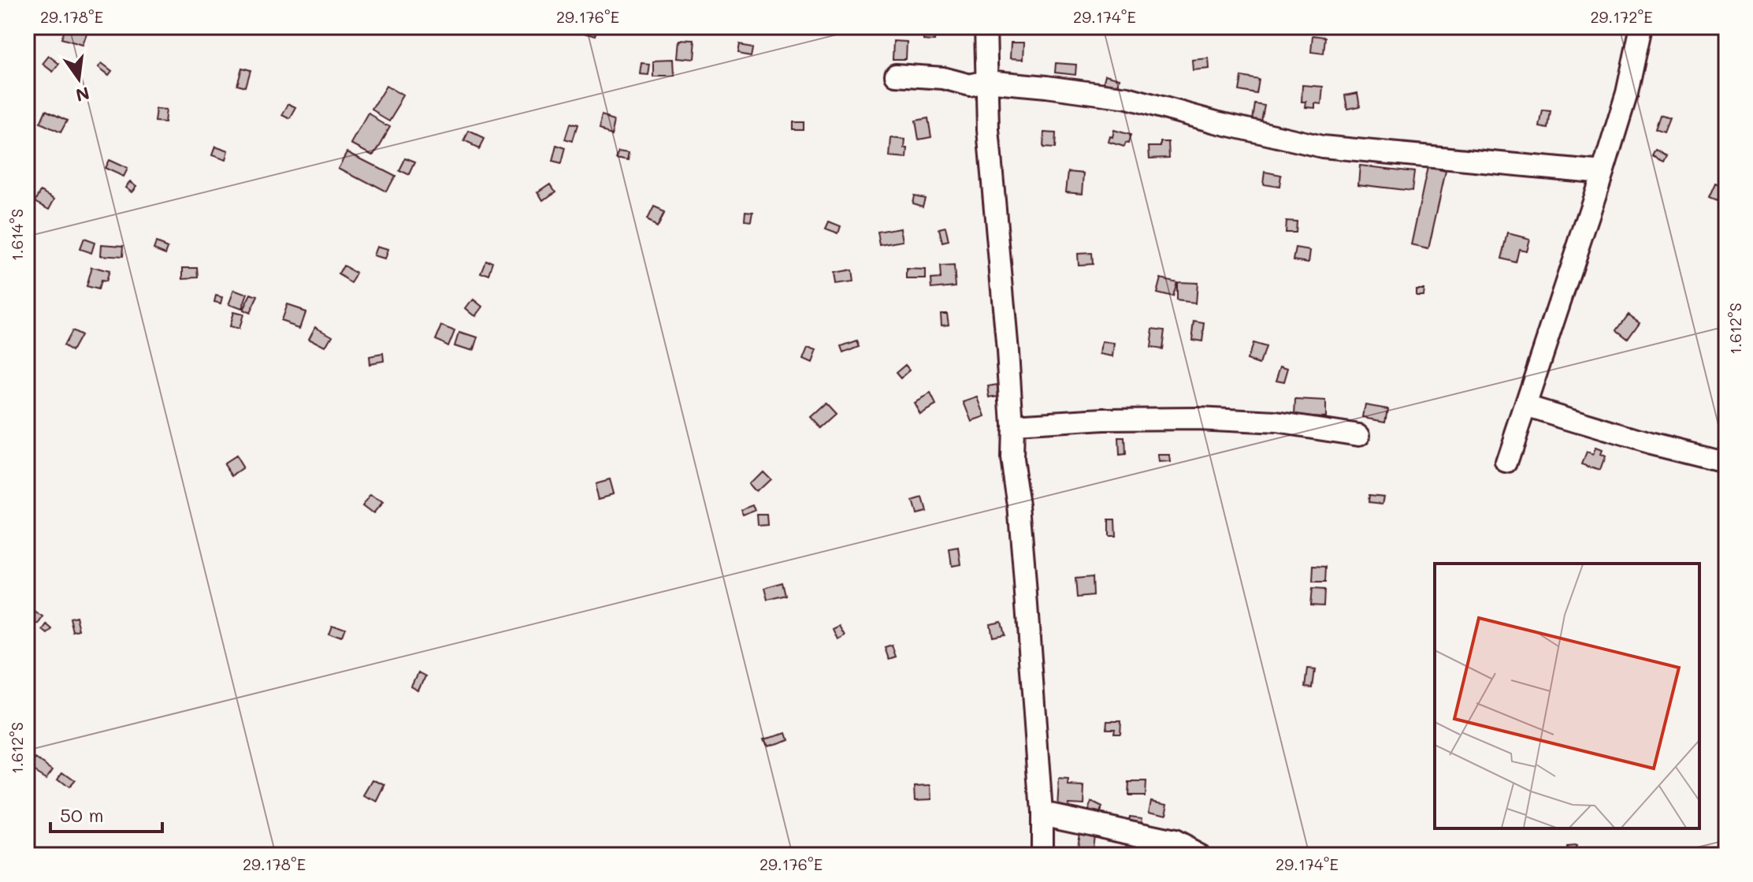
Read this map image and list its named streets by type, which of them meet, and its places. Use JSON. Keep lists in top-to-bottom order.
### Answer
{
  "scale_bar": "50 m",
  "north": "bottom",
  "coordinates": [
    "29.178°E",
    "29.176°E",
    "29.174°E",
    "29.172°E",
    "1.614°S",
    "1.612°S"
  ]
}
